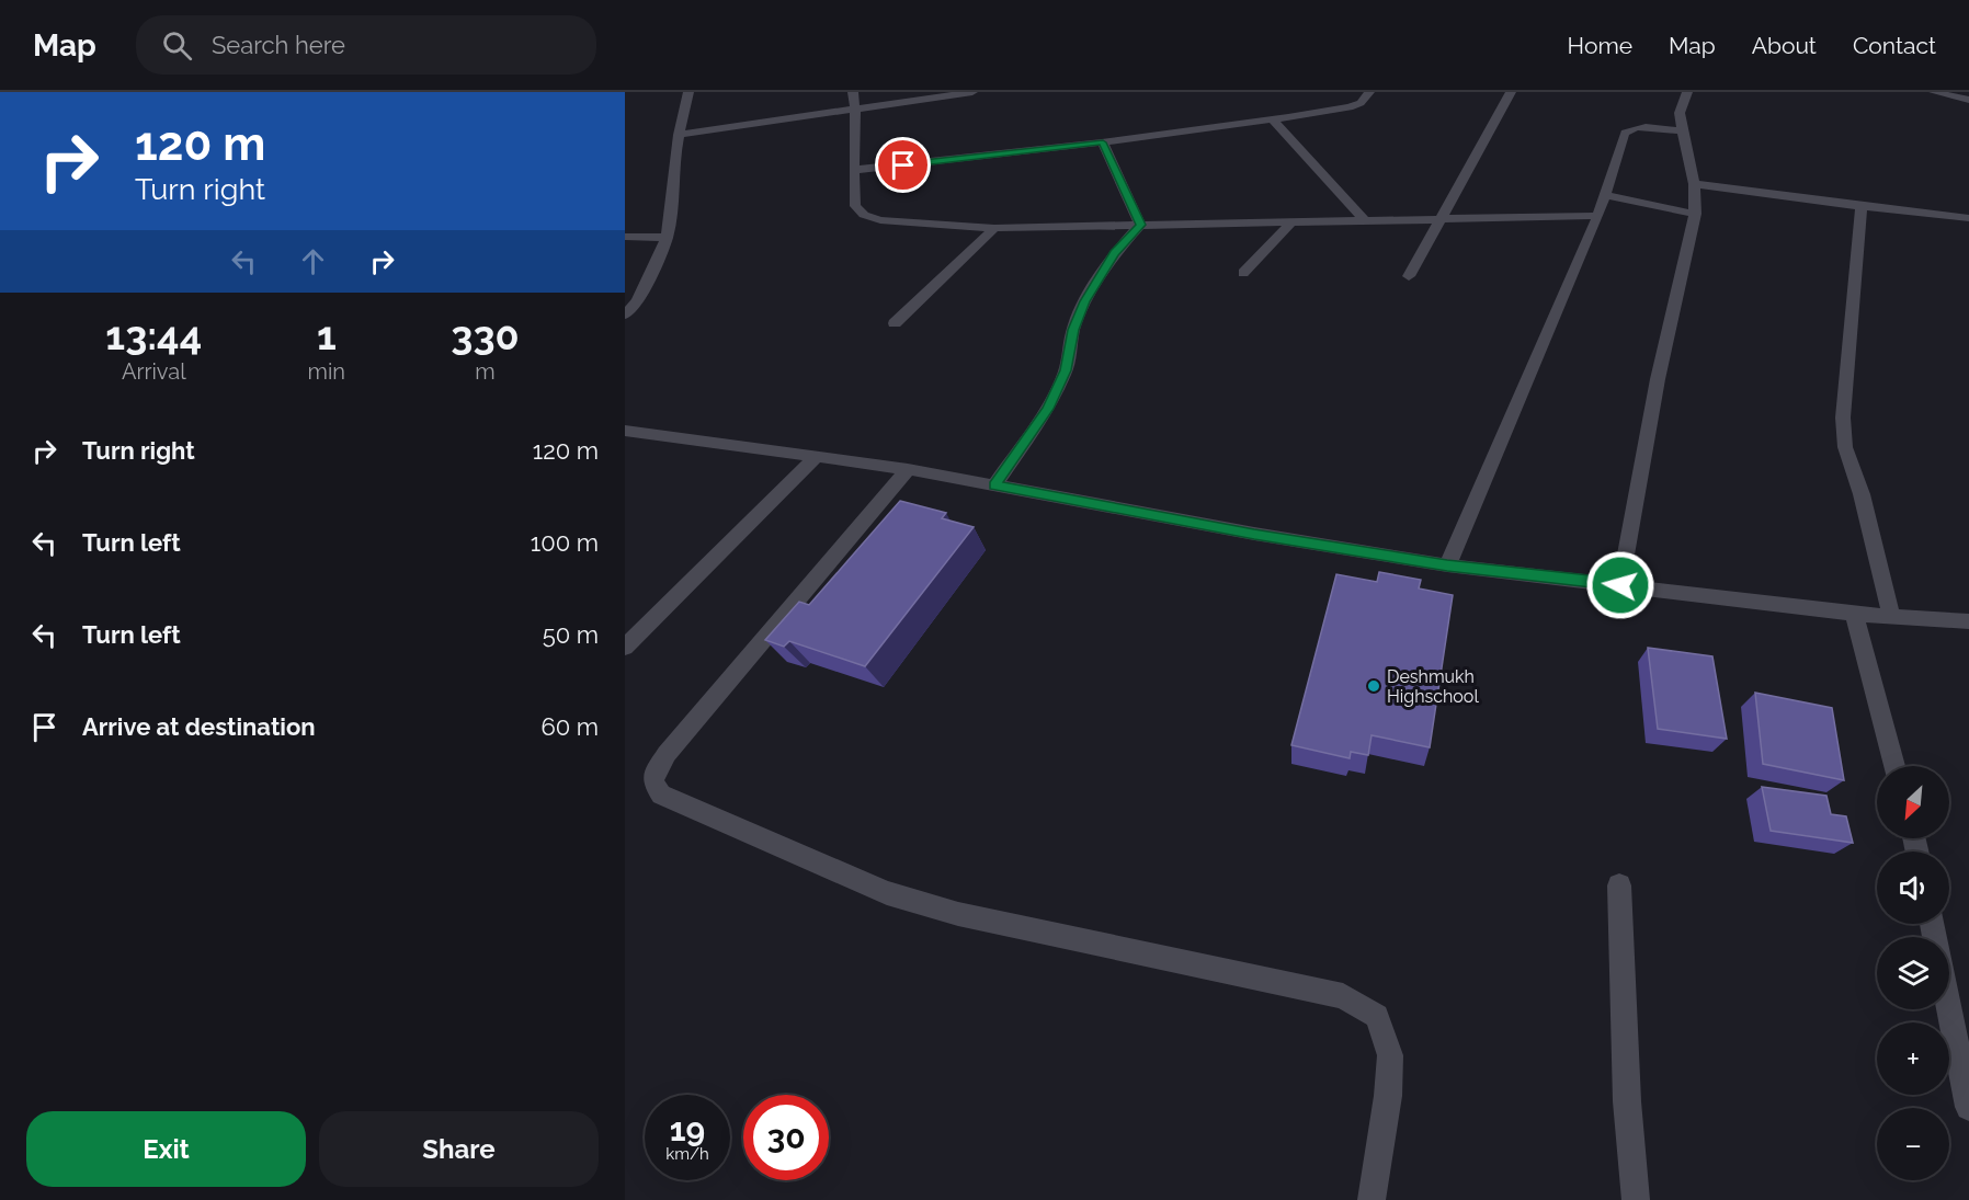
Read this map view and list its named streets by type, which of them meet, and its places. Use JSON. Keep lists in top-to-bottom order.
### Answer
{
  "places": ["Deshmukh Highschool"],
  "north": "bottom left",
  "page": {
    "header": "Map",
    "search": "Search here",
    "nav": [
      "Home",
      "Map",
      "About",
      "Contact"
    ],
    "turn": ["120 m", "Turn right"],
    "eta": [
      "13:44",
      "Arrival",
      "1",
      "min",
      "330",
      "m"
    ],
    "list": [
      {
        "name": "Turn right",
        "value": "120 m"
      },
      {
        "name": "Turn left",
        "value": "100 m"
      },
      {
        "name": "Turn left",
        "value": "50 m"
      },
      {
        "name": "Arrive at destination",
        "value": "60 m"
      }
    ],
    "map_buttons": ["+", "−"],
    "speed": "19 km/h",
    "limit": "30",
    "buttons": ["Exit", "Share"]
  }
}
